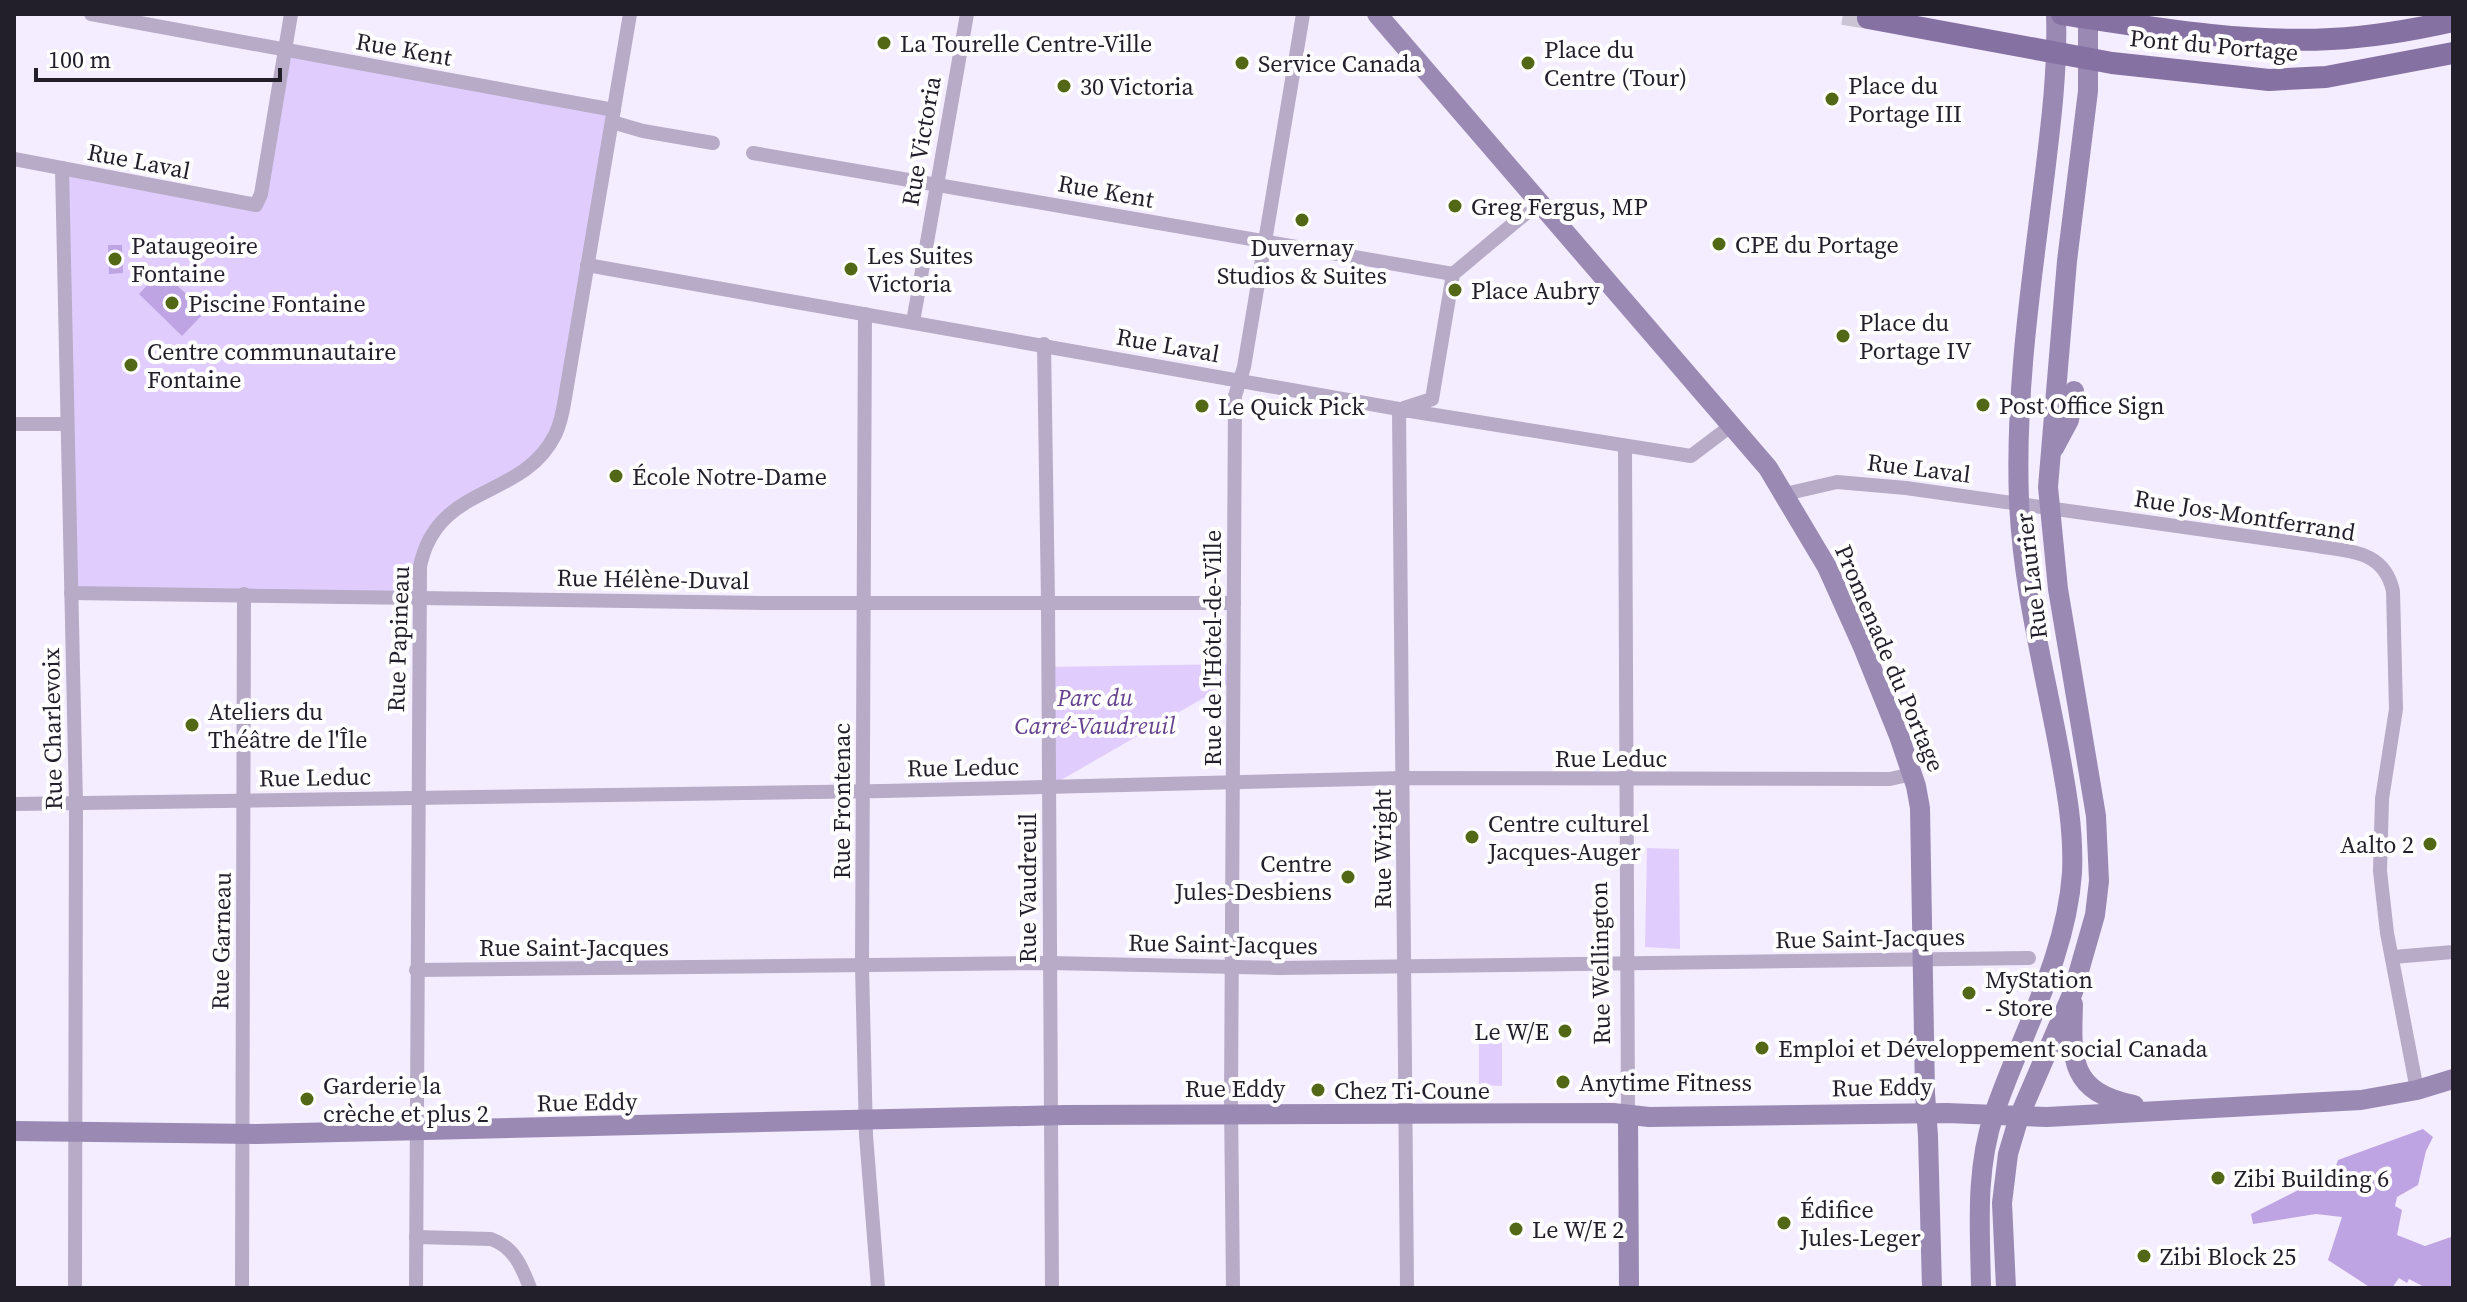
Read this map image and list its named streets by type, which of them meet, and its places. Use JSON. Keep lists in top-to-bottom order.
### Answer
{
  "streets": {
    "main road": [
      "Pont du Portage",
      "Rue Laurier",
      "Promenade du Portage",
      "Rue Wellington",
      "Rue Eddy"
    ],
    "street": [
      "Rue Kent",
      "Rue Victoria",
      "Rue Laval",
      "Rue Jos-Montferrand",
      "Rue Hélène-Duval",
      "Rue Papineau",
      "Rue de l'Hôtel-de-Ville",
      "Rue Charlevoix",
      "Rue Leduc",
      "Rue Frontenac",
      "Rue Wright",
      "Rue Vaudreuil",
      "Rue Saint-Jacques",
      "Rue Garneau"
    ]
  },
  "crossings": [
    ["Pont du Portage", "Rue Laurier"],
    ["Rue Kent", "Rue Victoria"],
    ["Rue Kent", "Rue Laval"],
    ["Rue Kent", "Rue Papineau"],
    ["Rue Kent", "Rue de l'Hôtel-de-Ville"],
    ["Rue Victoria", "Rue Laval"],
    ["Rue Laval", "Rue Jos-Montferrand"],
    ["Rue Laval", "Rue Laurier"],
    ["Rue Laval", "Rue Papineau"],
    ["Rue Laval", "Rue de l'Hôtel-de-Ville"],
    ["Rue Laval", "Promenade du Portage"],
    ["Rue Laval", "Rue Charlevoix"],
    ["Rue Laval", "Rue Frontenac"],
    ["Rue Laval", "Rue Wright"],
    ["Rue Laval", "Rue Vaudreuil"],
    ["Rue Laval", "Rue Wellington"],
    ["Rue Jos-Montferrand", "Rue Laurier"],
    ["Rue Jos-Montferrand", "Rue Eddy"],
    ["Rue Laurier", "Rue Eddy"],
    ["Rue Hélène-Duval", "Rue Papineau"],
    ["Rue Hélène-Duval", "Rue de l'Hôtel-de-Ville"],
    ["Rue Hélène-Duval", "Rue Charlevoix"],
    ["Rue Hélène-Duval", "Rue Frontenac"],
    ["Rue Hélène-Duval", "Rue Vaudreuil"],
    ["Rue Hélène-Duval", "Rue Garneau"],
    ["Rue Papineau", "Rue Leduc"],
    ["Rue Papineau", "Rue Saint-Jacques"],
    ["Rue Papineau", "Rue Eddy"],
    ["Rue de l'Hôtel-de-Ville", "Rue Leduc"],
    ["Rue de l'Hôtel-de-Ville", "Rue Saint-Jacques"],
    ["Rue de l'Hôtel-de-Ville", "Rue Eddy"],
    ["Promenade du Portage", "Rue Leduc"],
    ["Promenade du Portage", "Rue Saint-Jacques"],
    ["Promenade du Portage", "Rue Eddy"],
    ["Rue Charlevoix", "Rue Leduc"],
    ["Rue Charlevoix", "Rue Eddy"],
    ["Rue Leduc", "Rue Frontenac"],
    ["Rue Leduc", "Rue Wright"],
    ["Rue Leduc", "Rue Vaudreuil"],
    ["Rue Leduc", "Rue Garneau"],
    ["Rue Leduc", "Rue Wellington"],
    ["Rue Frontenac", "Rue Saint-Jacques"],
    ["Rue Frontenac", "Rue Eddy"],
    ["Rue Wright", "Rue Saint-Jacques"],
    ["Rue Wright", "Rue Eddy"],
    ["Rue Vaudreuil", "Rue Saint-Jacques"],
    ["Rue Vaudreuil", "Rue Eddy"],
    ["Rue Saint-Jacques", "Rue Wellington"],
    ["Rue Garneau", "Rue Eddy"],
    ["Rue Wellington", "Rue Eddy"]
  ],
  "parks": ["Parc du Carré-Vaudreuil"],
  "places": [
    "La Tourelle Centre-Ville",
    "Service Canada",
    "Place du Centre (Tour)",
    "30 Victoria",
    "Place du Portage III",
    "Greg Fergus, MP",
    "Duvernay Studios & Suites",
    "CPE du Portage",
    "Pataugeoire Fontaine",
    "Les Suites Victoria",
    "Place Aubry",
    "Piscine Fontaine",
    "Place du Portage IV",
    "Centre communautaire Fontaine",
    "Post Office Sign",
    "Le Quick Pick",
    "École Notre-Dame",
    "Ateliers du Théâtre de l'Île",
    "Centre culturel Jacques-Auger",
    "Aalto 2",
    "Centre Jules-Desbiens",
    "MyStation - Store",
    "Le W/E",
    "Emploi et Développement social Canada",
    "Anytime Fitness",
    "Chez Ti-Coune",
    "Garderie la crèche et plus 2",
    "Zibi Building 6",
    "Édifice Jules-Leger",
    "Le W/E 2",
    "Zibi Block 25"
  ],
  "scale_bar": "100 m"
}
